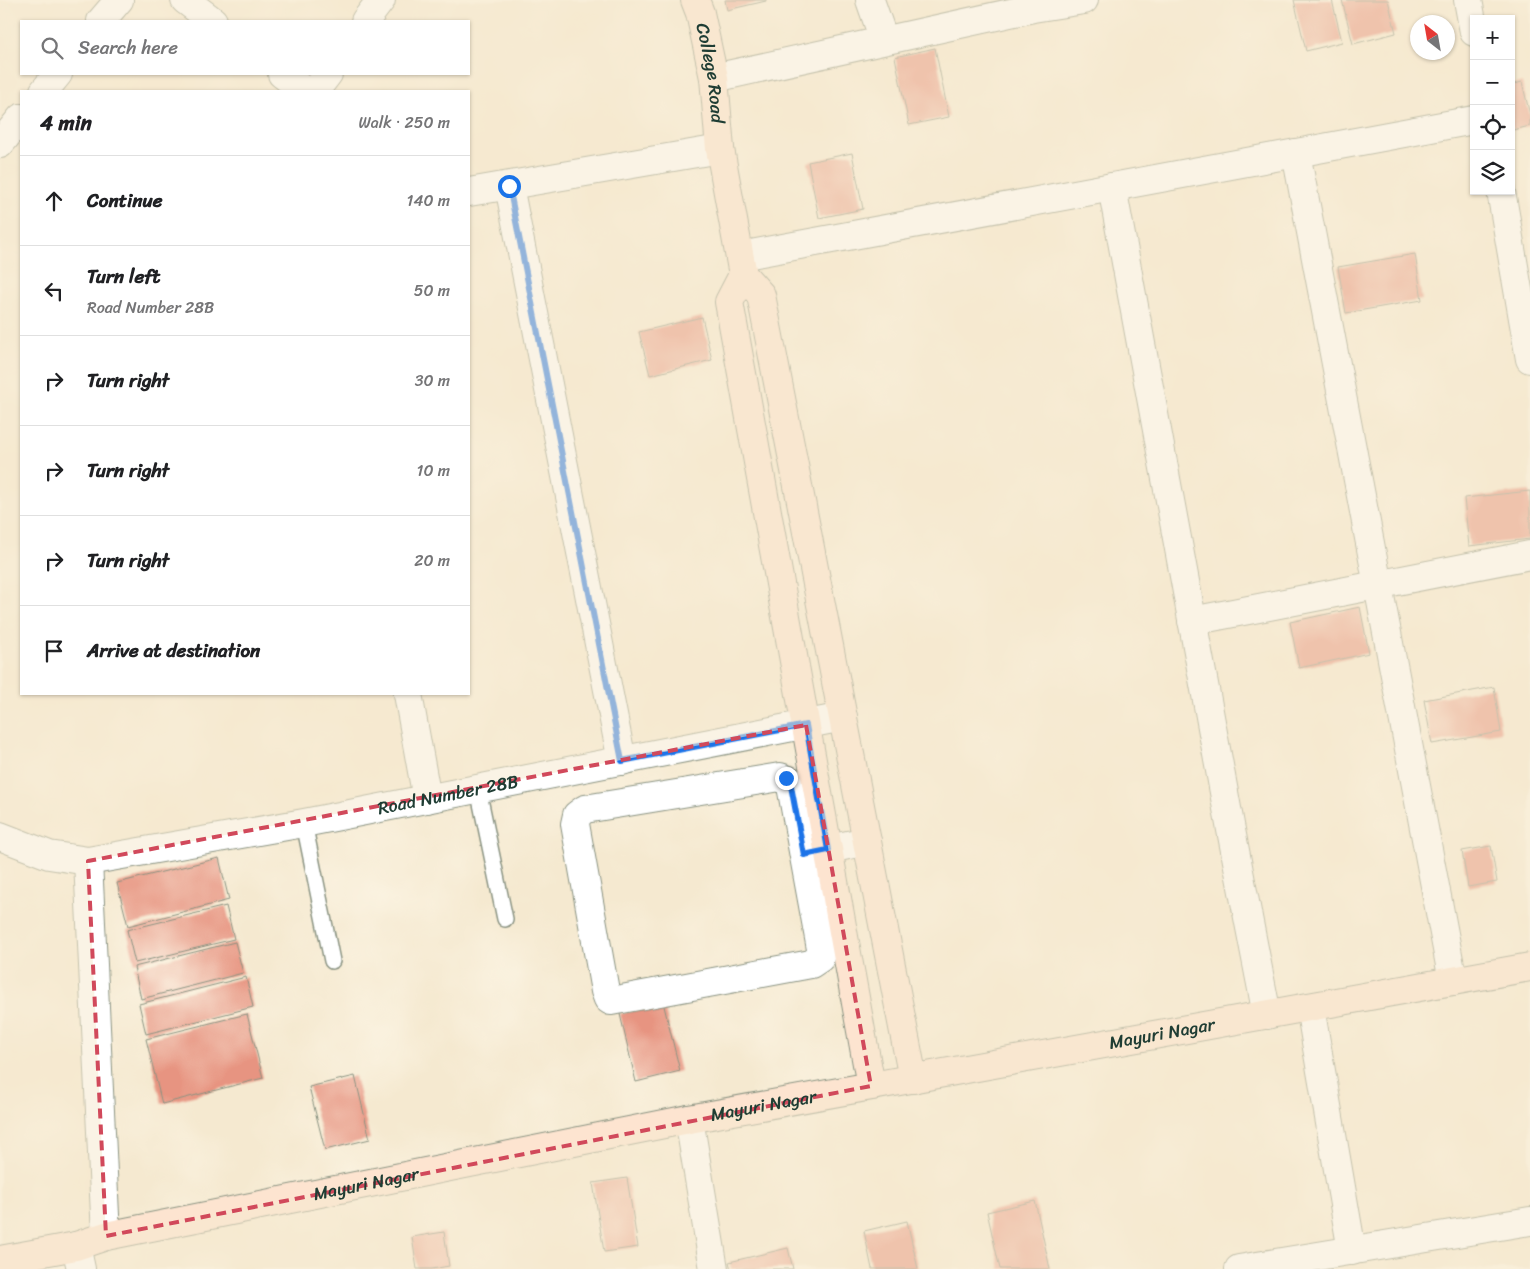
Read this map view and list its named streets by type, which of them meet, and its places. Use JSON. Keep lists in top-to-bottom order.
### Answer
{
  "streets": {
    "street": ["College Road", "Road Number 28B", "Mayuri Nagar"]
  },
  "north": "top left",
  "page": {
    "map_buttons": ["+", "−"],
    "search": "Search here",
    "heading": ["4 min", "Walk · 250 m"],
    "list": [
      ["Continue", "140 m"],
      ["Turn left", "Road Number 28B", "50 m"],
      ["Turn right", "30 m"],
      ["Turn right", "10 m"],
      ["Turn right", "20 m"],
      "Arrive at destination"
    ]
  }
}
